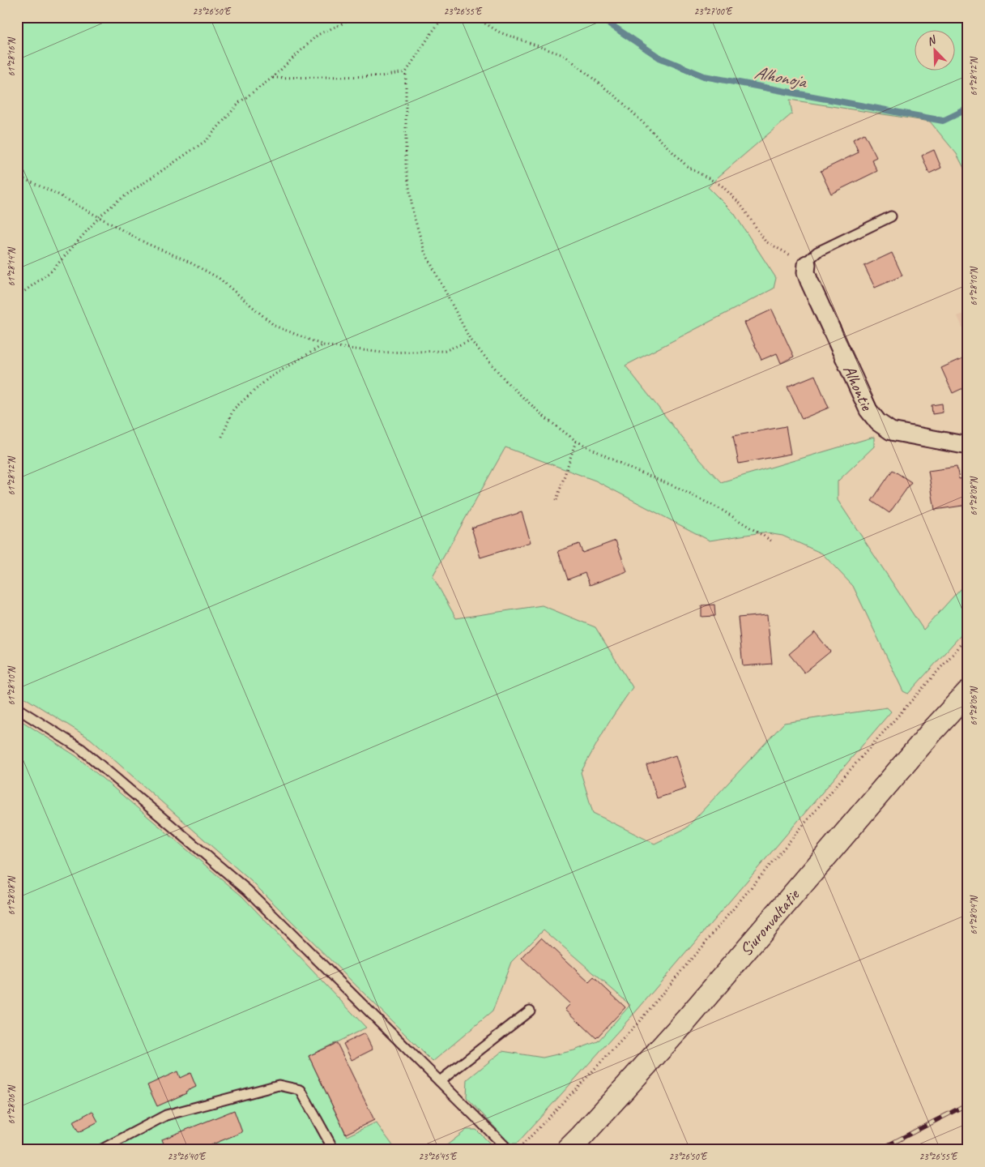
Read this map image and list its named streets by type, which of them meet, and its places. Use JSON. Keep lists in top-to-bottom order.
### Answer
{
  "streets": {
    "street": ["Alhontie", "Siuronvaltatie"]
  },
  "water": ["Alhonoja"],
  "north": "top left",
  "coordinates": [
    "23°26'50\"E",
    "23°26'55\"E",
    "23°27'00\"E",
    "61°28'16\"N",
    "61°28'12\"N",
    "61°28'14\"N",
    "61°28'10\"N",
    "61°28'08\"N",
    "61°28'06\"N",
    "61°28'04\"N",
    "23°26'40\"E",
    "23°26'45\"E"
  ]
}
